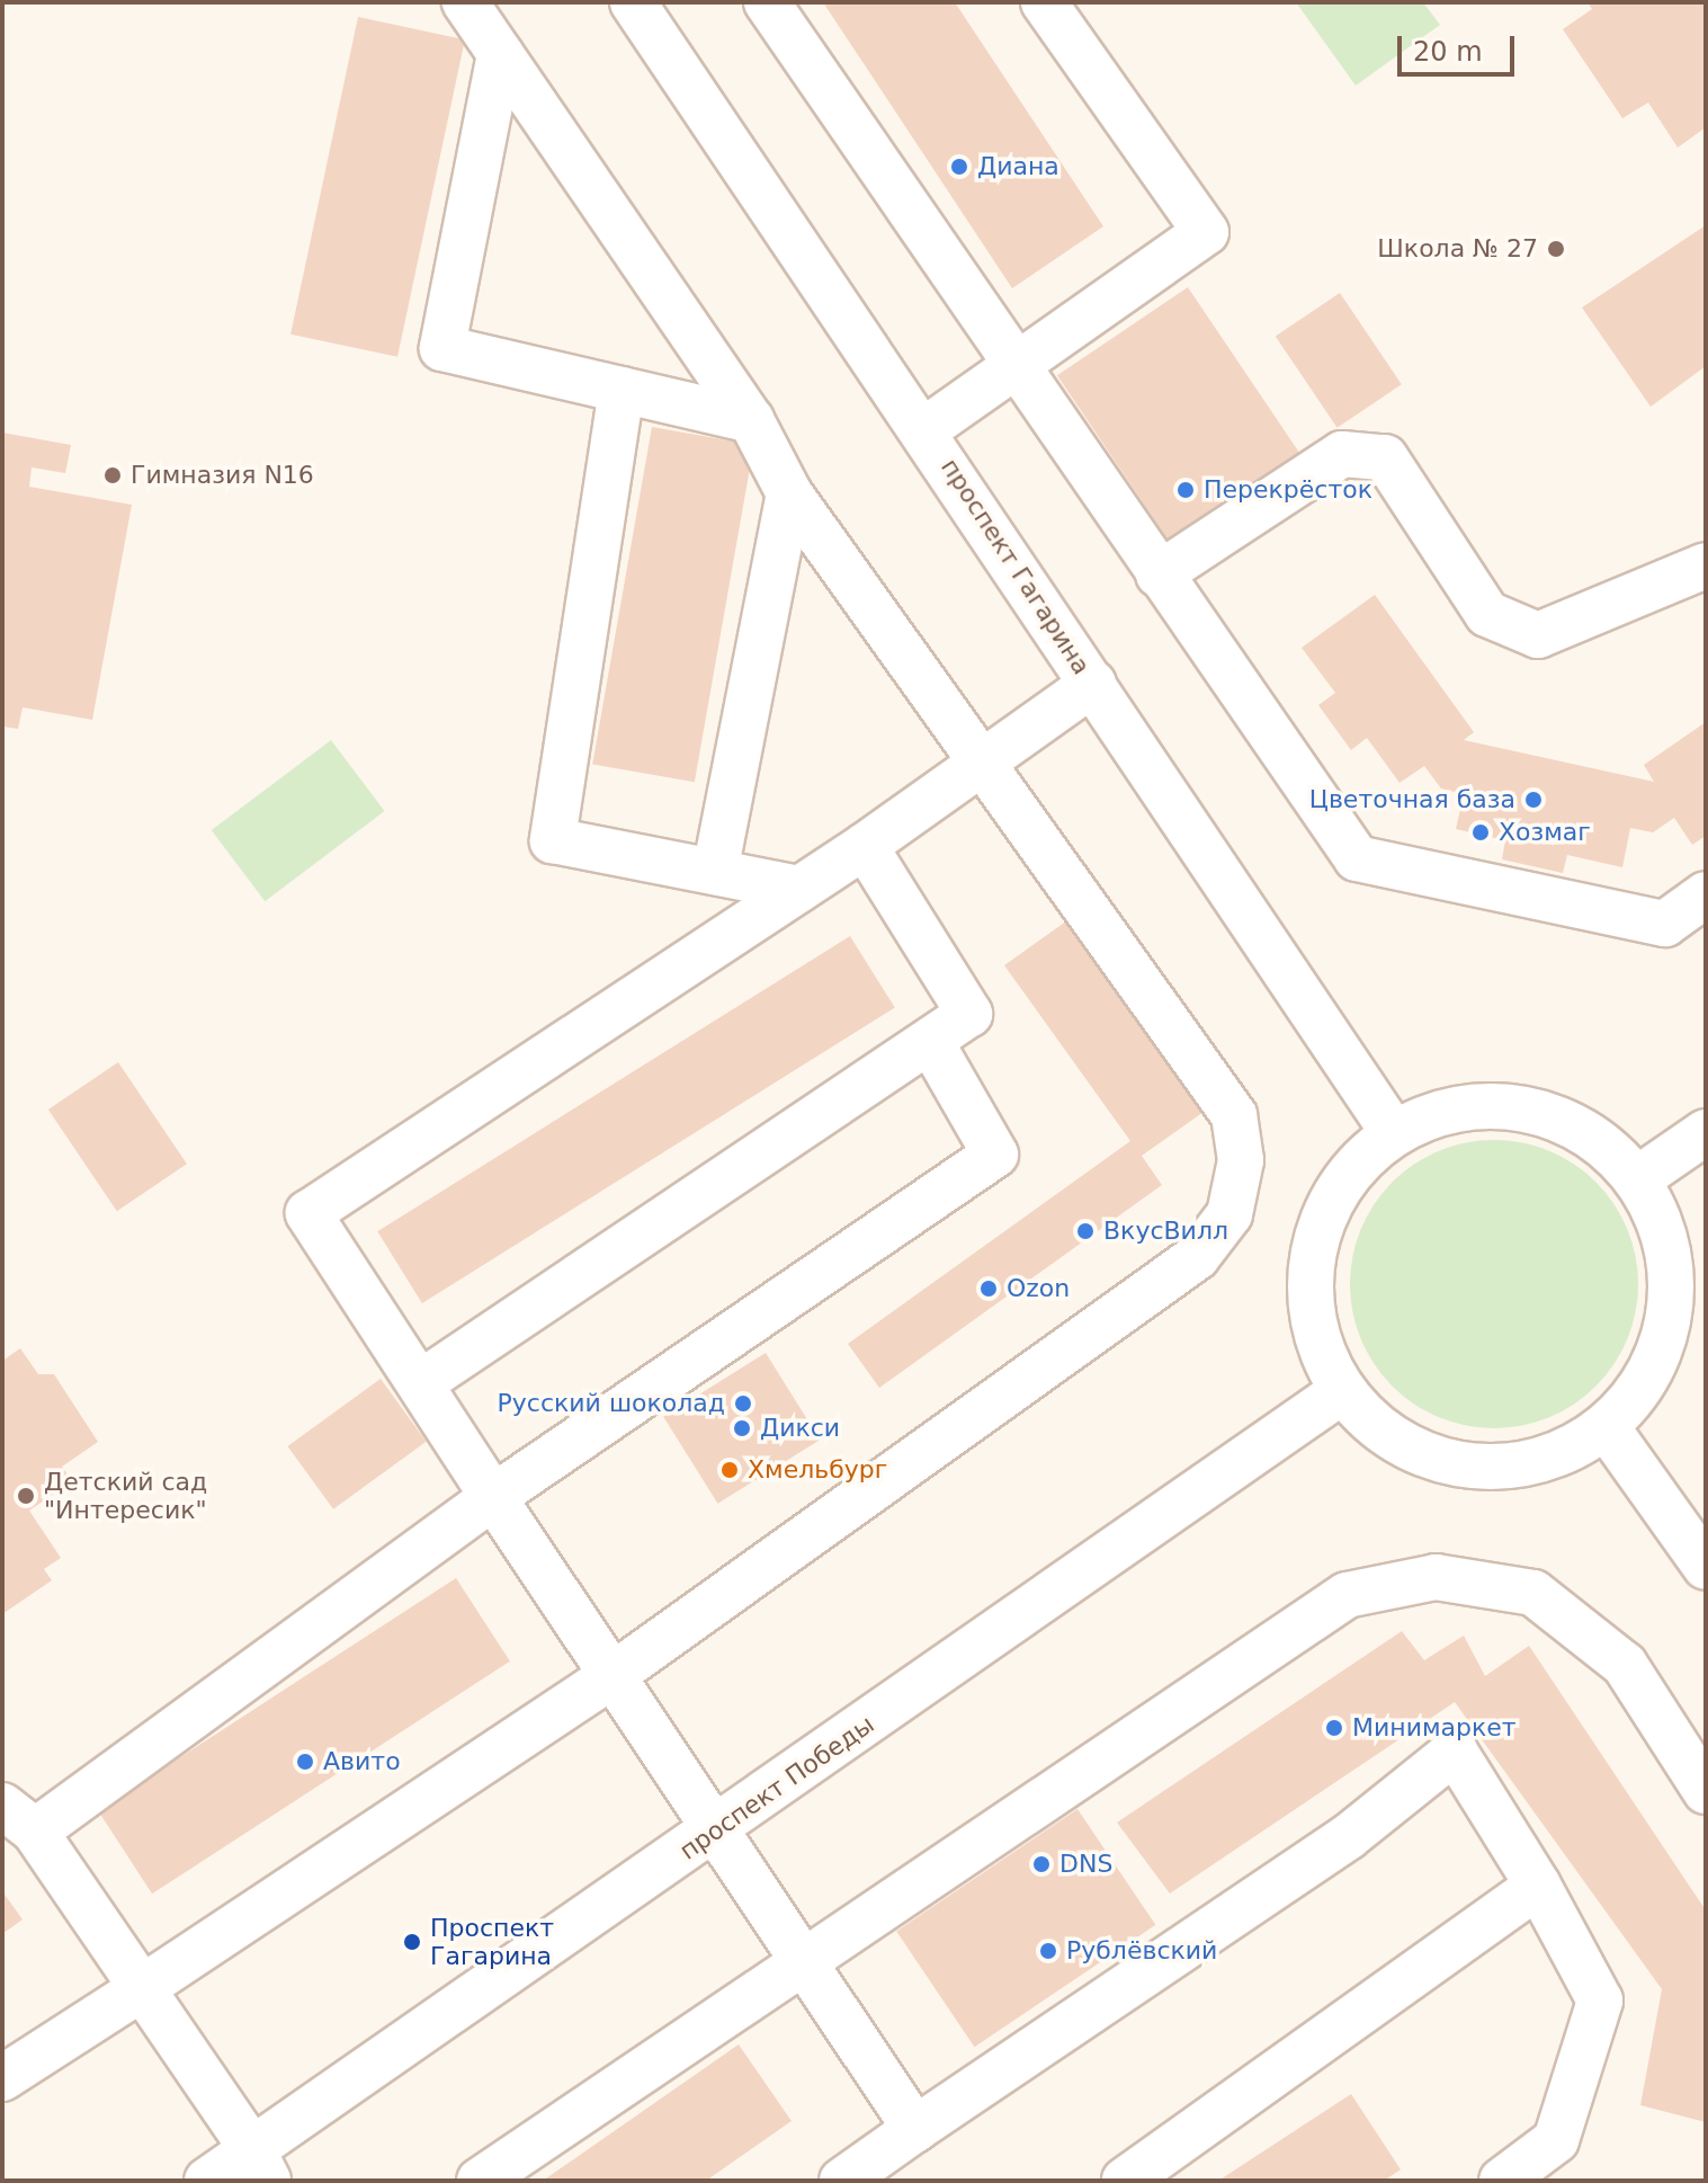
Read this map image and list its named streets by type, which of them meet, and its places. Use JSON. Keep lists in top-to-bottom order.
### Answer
{
  "streets": {
    "street": ["проспект Гагарина", "проспект Победы"]
  },
  "places": [
    "Диана",
    "Школа № 27",
    "Гимназия N16",
    "Перекрёсток",
    "Цветочная база",
    "Хозмаг",
    "ВкусВилл",
    "Ozon",
    "Русский шоколад",
    "Дикси",
    "Хмельбург",
    "Детский сад \"Интересик\"",
    "Минимаркет",
    "Авито",
    "DNS",
    "Проспект Гагарина",
    "Рублёвский"
  ],
  "scale_bar": "20 m"
}
